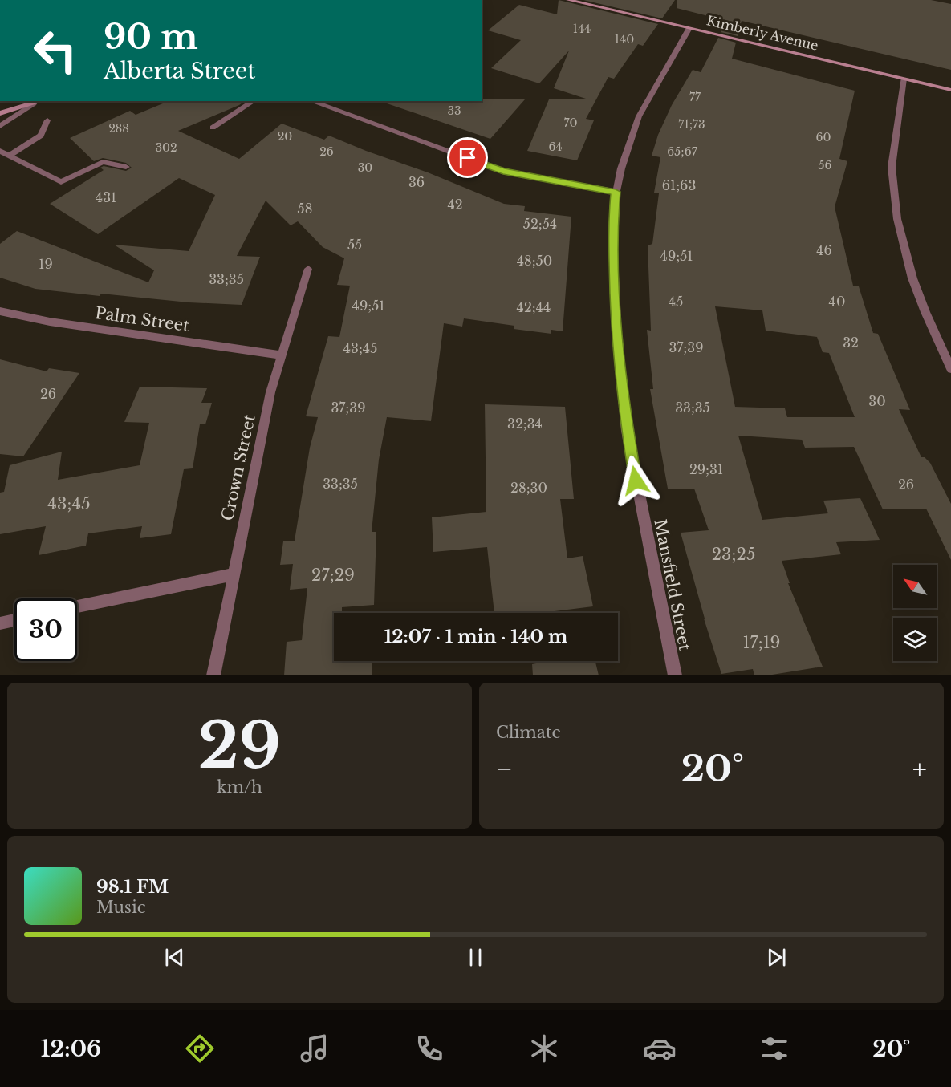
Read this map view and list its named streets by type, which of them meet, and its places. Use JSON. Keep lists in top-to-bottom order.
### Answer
{
  "streets": {
    "main road": ["Kimberly Avenue"],
    "street": ["Palm Street", "Crown Street", "Mansfield Street"]
  },
  "crossings": [
    ["Kimberly Avenue", "Mansfield Street"],
    ["Palm Street", "Crown Street"]
  ],
  "house_numbers": [
    "144",
    "140",
    "77",
    "33",
    "70",
    "71;73",
    "288",
    "20",
    "60",
    "64",
    "302",
    "26",
    "65;67",
    "56",
    "30",
    "36",
    "61;63",
    "431",
    "42",
    "58",
    "52;54",
    "55",
    "46",
    "49;51",
    "48;50",
    "19",
    "33;35",
    "45",
    "40",
    "49;51",
    "42;44",
    "32",
    "37;39",
    "43;45",
    "26",
    "30",
    "37;39",
    "33;35",
    "32;34",
    "29;31",
    "33;35",
    "26",
    "28;30",
    "43;45",
    "23;25",
    "27;29",
    "17;19"
  ],
  "north": "top left",
  "page": {
    "turn": ["90 m", "Alberta Street"],
    "limit": "30",
    "trip": "12:07 · 1 min · 140 m",
    "tile": [
      ["29", "km/h"],
      "Climate"
    ],
    "heat": ["−", "20°", "+"],
    "song": ["98.1 FM", "Music"],
    "tabs": ["12:06", "20°"]
  }
}
